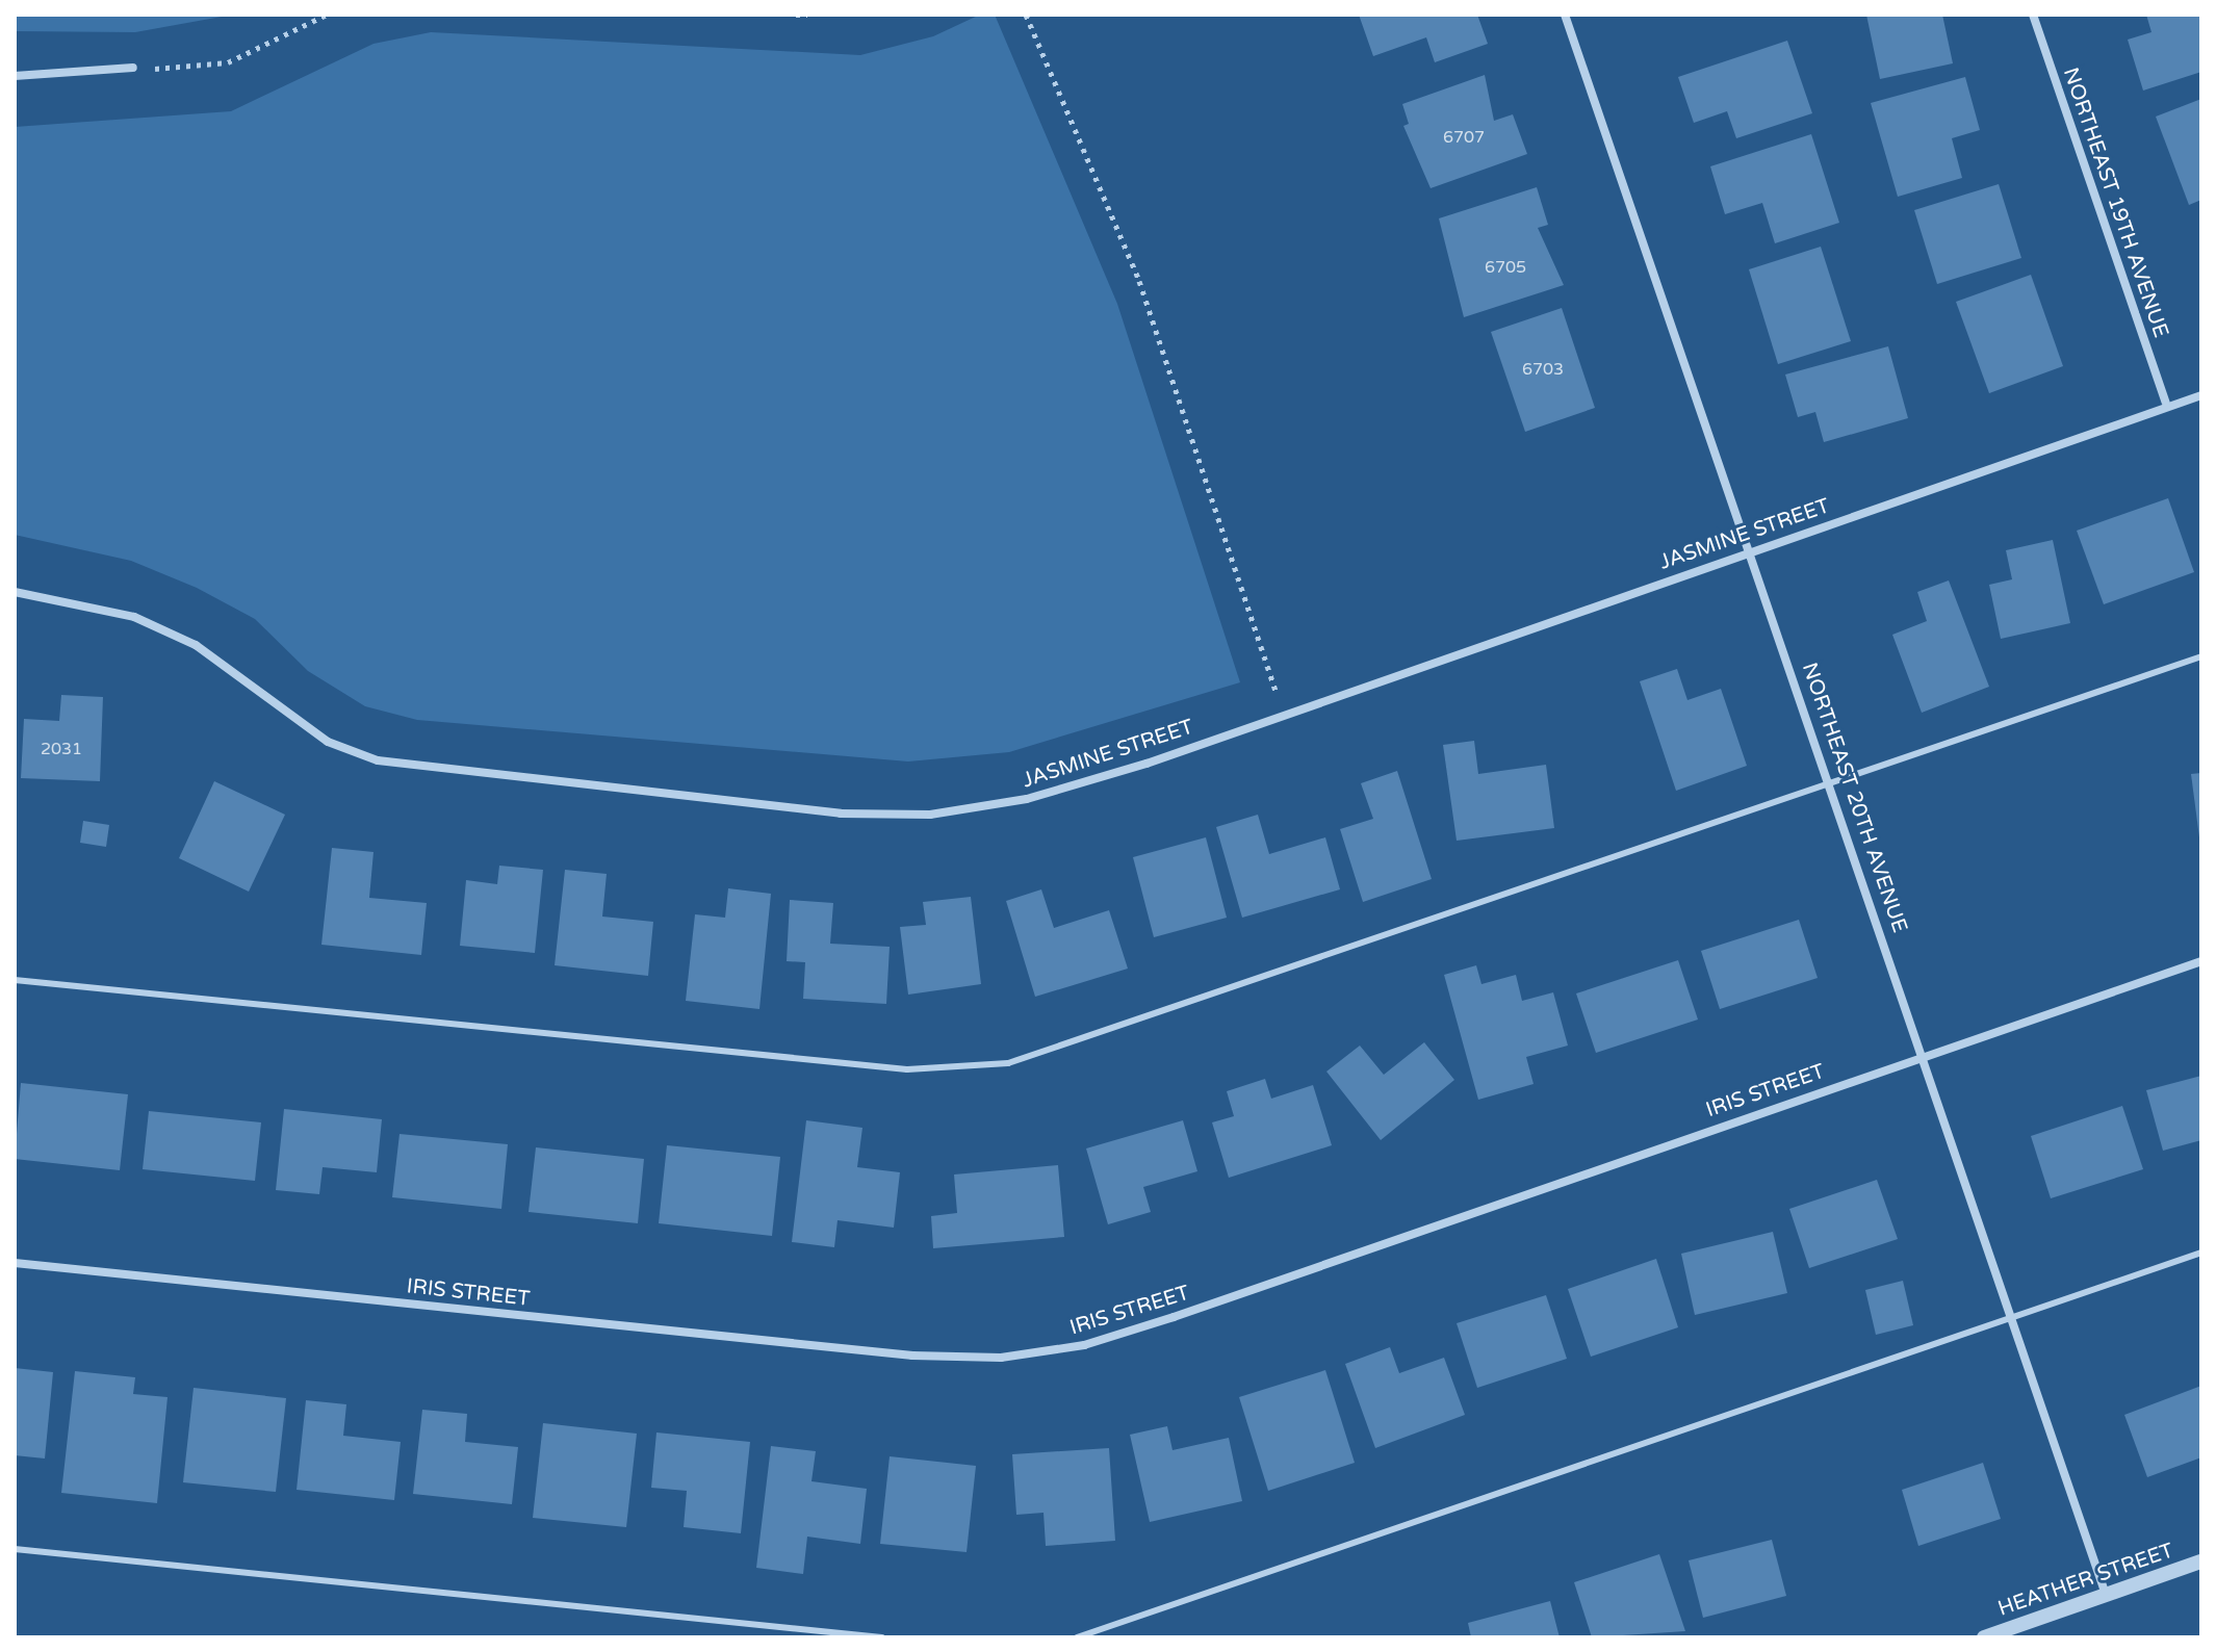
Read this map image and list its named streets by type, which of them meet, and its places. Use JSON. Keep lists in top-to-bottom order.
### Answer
{
  "streets": {
    "street": [
      "NORTHEAST 19TH AVENUE",
      "JASMINE STREET",
      "NORTHEAST 20TH AVENUE",
      "IRIS STREET",
      "HEATHER STREET"
    ]
  },
  "crossings": [
    ["NORTHEAST 19TH AVENUE", "JASMINE STREET"],
    ["JASMINE STREET", "NORTHEAST 20TH AVENUE"],
    ["NORTHEAST 20TH AVENUE", "IRIS STREET"],
    ["NORTHEAST 20TH AVENUE", "HEATHER STREET"]
  ],
  "house_numbers": [
    "6707",
    "6705",
    "6703",
    "2031"
  ]
}
